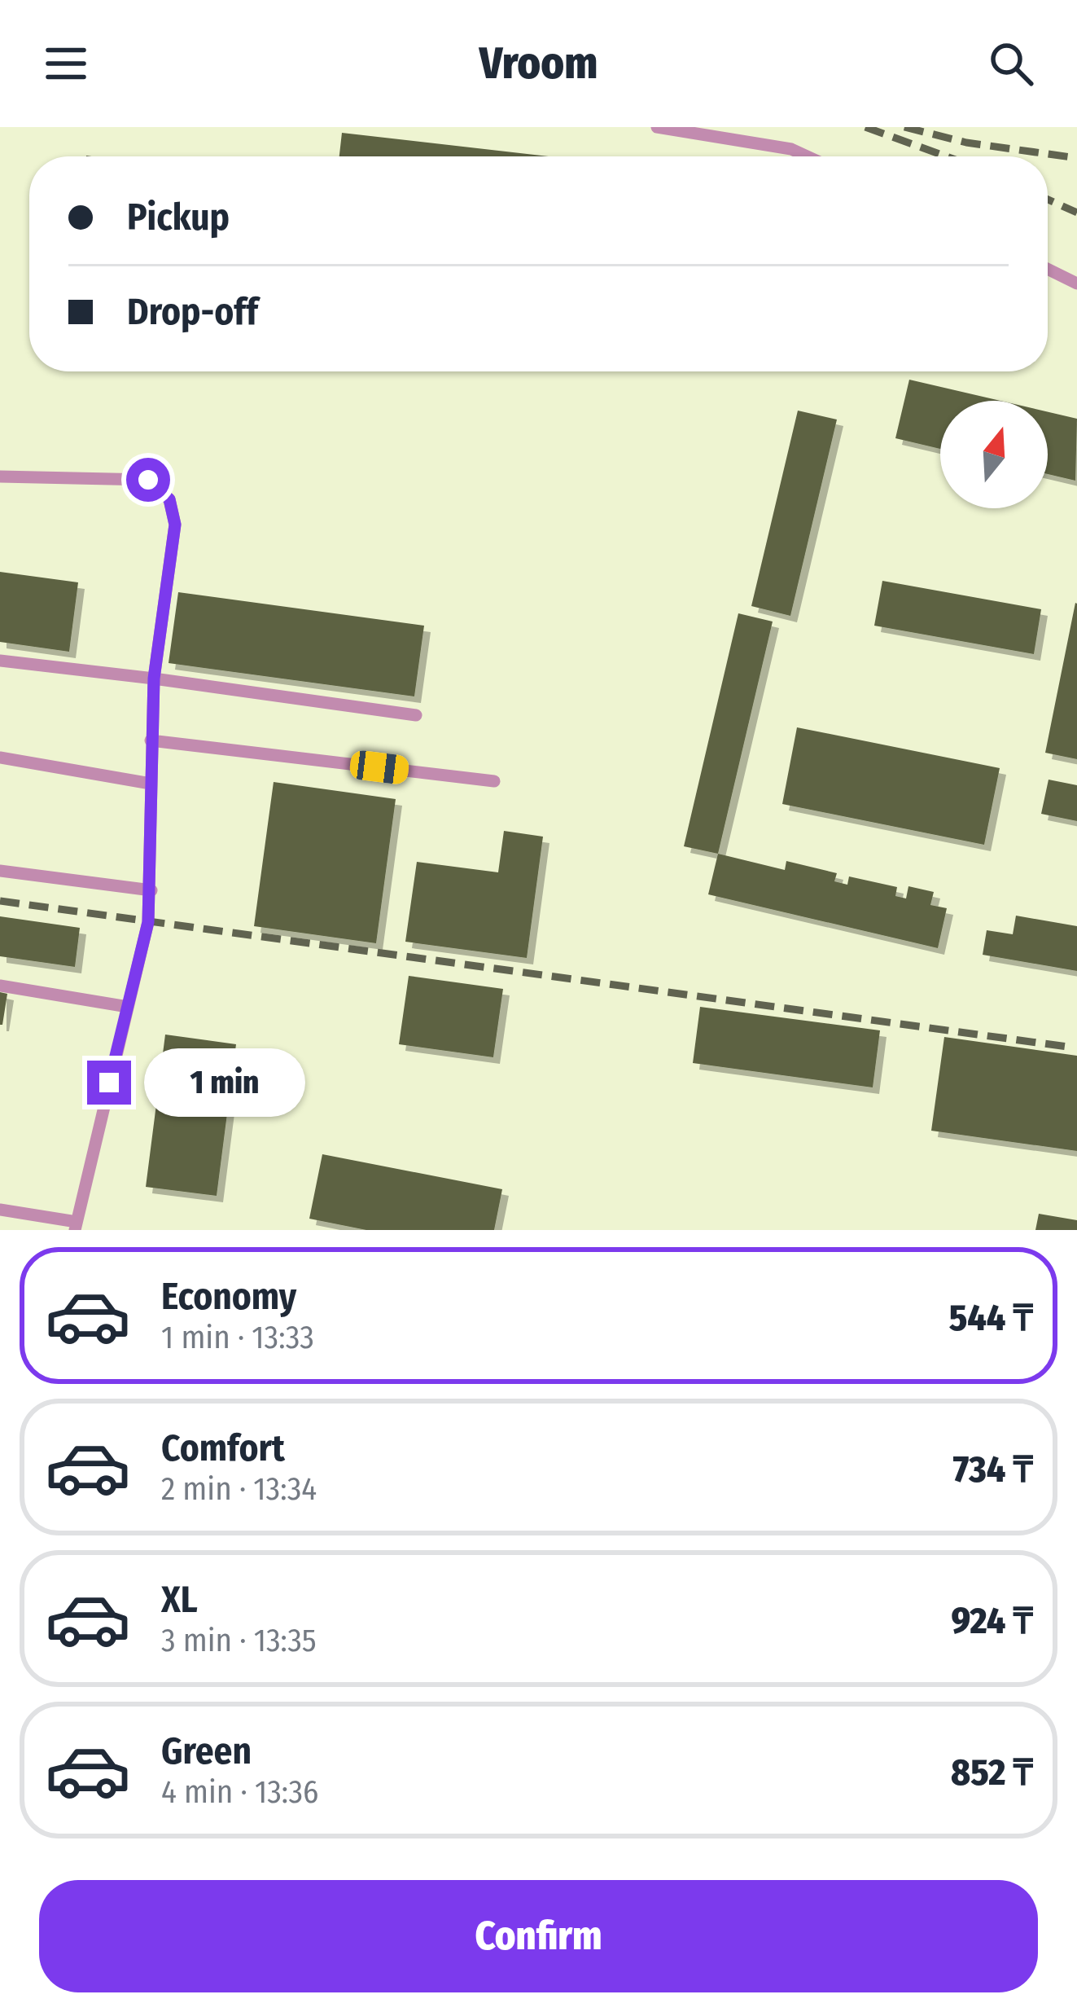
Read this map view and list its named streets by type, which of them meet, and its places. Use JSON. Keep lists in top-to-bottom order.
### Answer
{
  "north": "top",
  "page": {
    "header": "Vroom",
    "banner": ["Pickup", "Drop-off"],
    "bubble": "1 min",
    "list": [
      {
        "name": "Economy",
        "note": "1 min · 13:33",
        "value": "544 ₸"
      },
      {
        "name": "Comfort",
        "note": "2 min · 13:34",
        "value": "734 ₸"
      },
      {
        "name": "XL",
        "note": "3 min · 13:35",
        "value": "924 ₸"
      },
      {
        "name": "Green",
        "note": "4 min · 13:36",
        "value": "852 ₸"
      }
    ],
    "buttons": "Confirm"
  }
}
